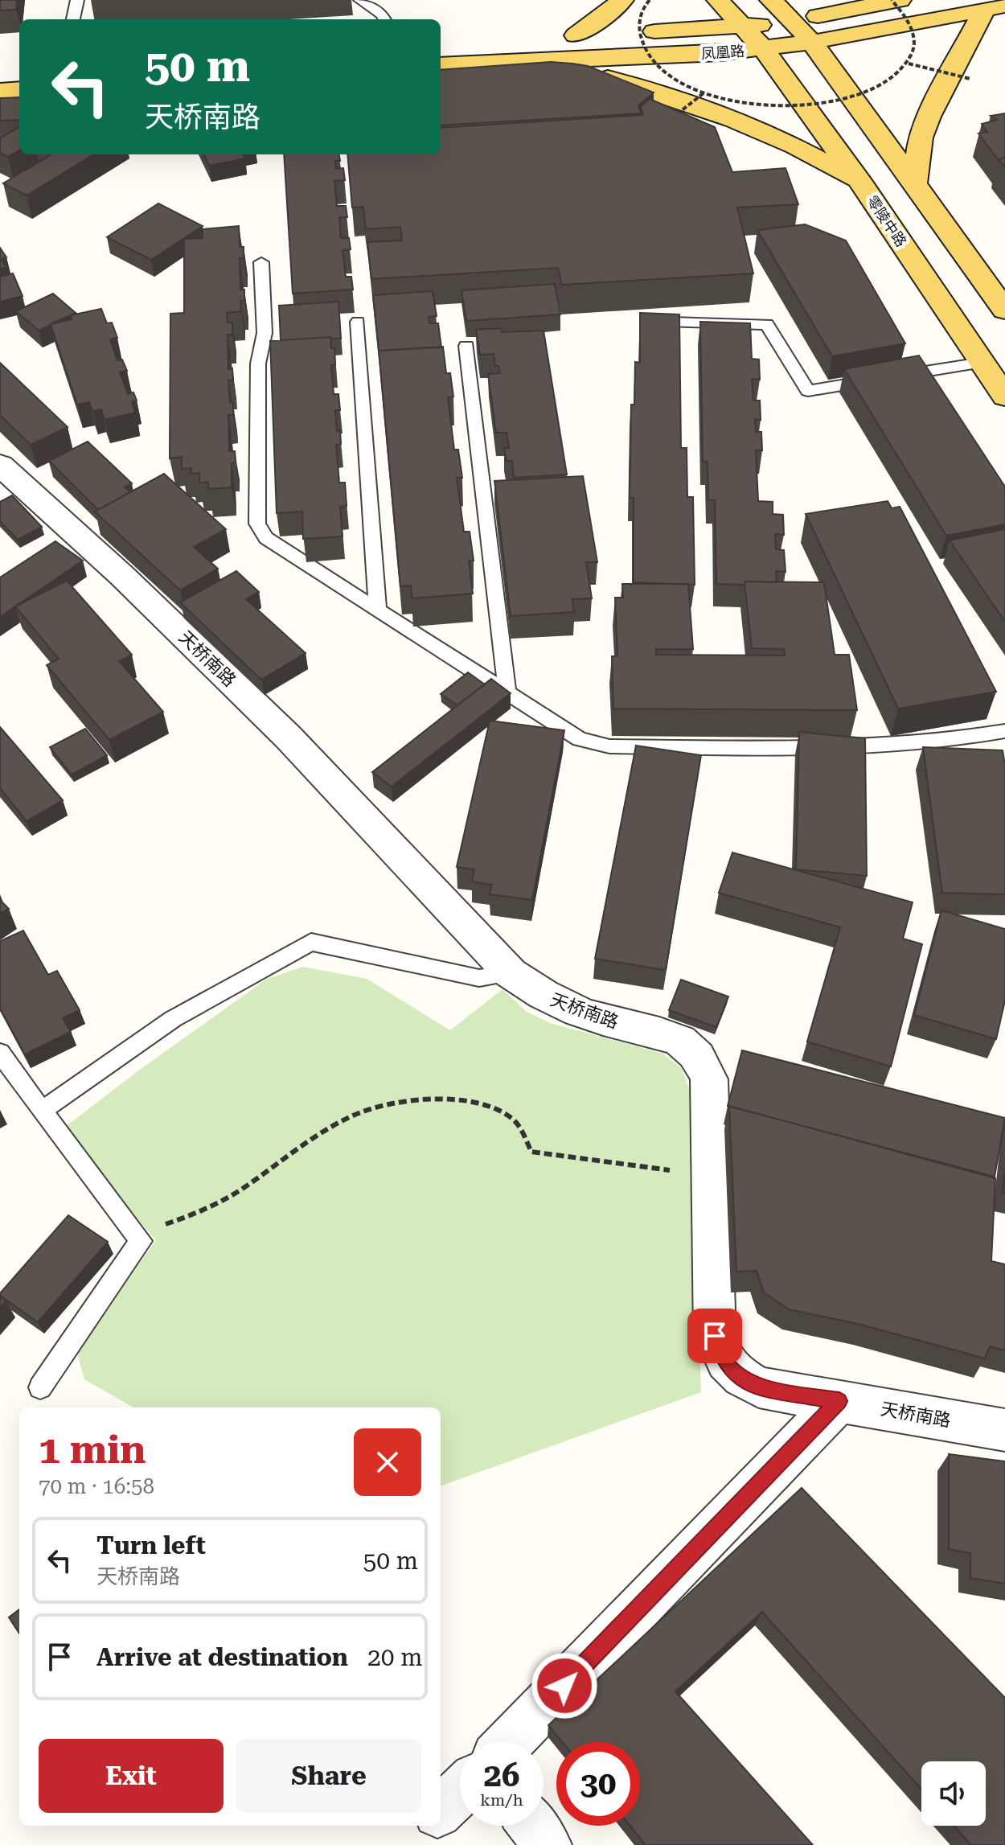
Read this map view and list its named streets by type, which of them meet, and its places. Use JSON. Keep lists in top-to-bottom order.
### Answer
{
  "streets": {
    "main road": ["凤凰路", "零陵中路"],
    "street": ["天桥南路"]
  },
  "crossings": [
    ["凤凰路", "零陵中路"]
  ],
  "page": {
    "turn": ["50 m", "天桥南路"],
    "heading": ["1 min", "70 m · 16:58"],
    "list": [
      {
        "name": "Turn left",
        "note": "天桥南路",
        "value": "50 m"
      },
      {
        "name": "Arrive at destination",
        "value": "20 m"
      }
    ],
    "buttons": ["Exit", "Share"],
    "speed": "26 km/h",
    "limit": "30"
  }
}
